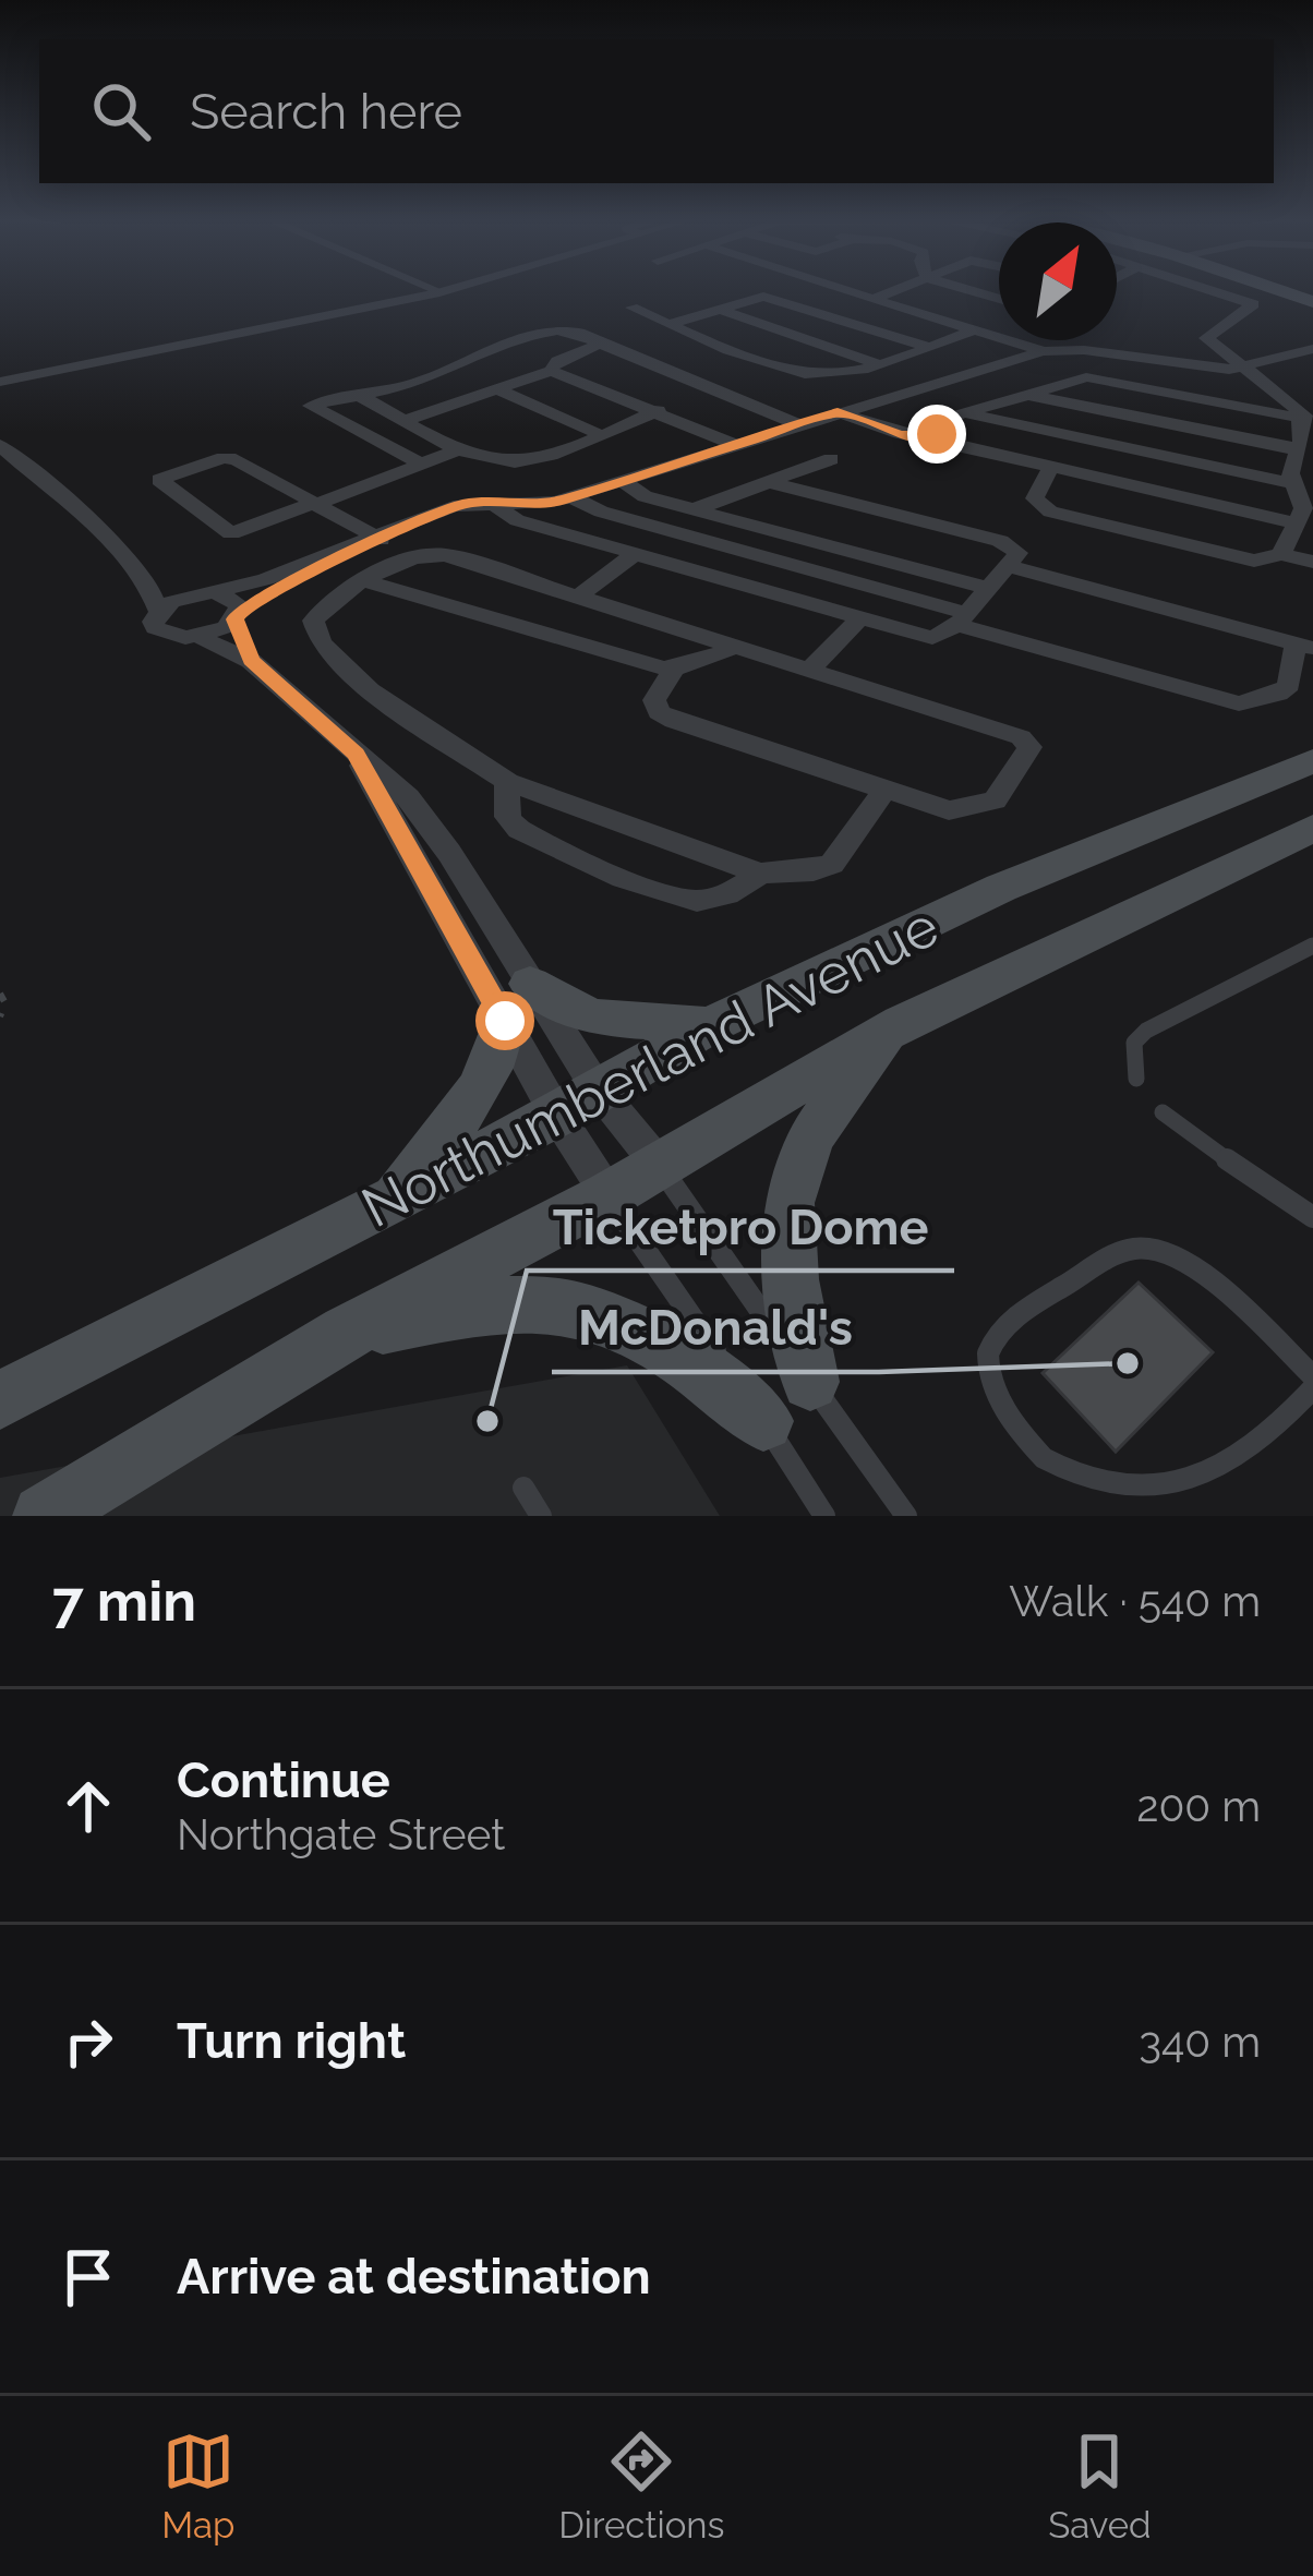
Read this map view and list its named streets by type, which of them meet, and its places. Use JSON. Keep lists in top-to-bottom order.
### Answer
{
  "streets": {
    "main road": ["Northumberland Avenue"]
  },
  "places": ["McDonald's", "Ticketpro Dome"],
  "north": "top right",
  "page": {
    "search": "Search here",
    "heading": ["7 min", "Walk · 540 m"],
    "list": [
      ["Continue", "Northgate Street", "200 m"],
      ["Turn right", "340 m"],
      "Arrive at destination"
    ],
    "nav": ["Map", "Directions", "Saved"]
  }
}
